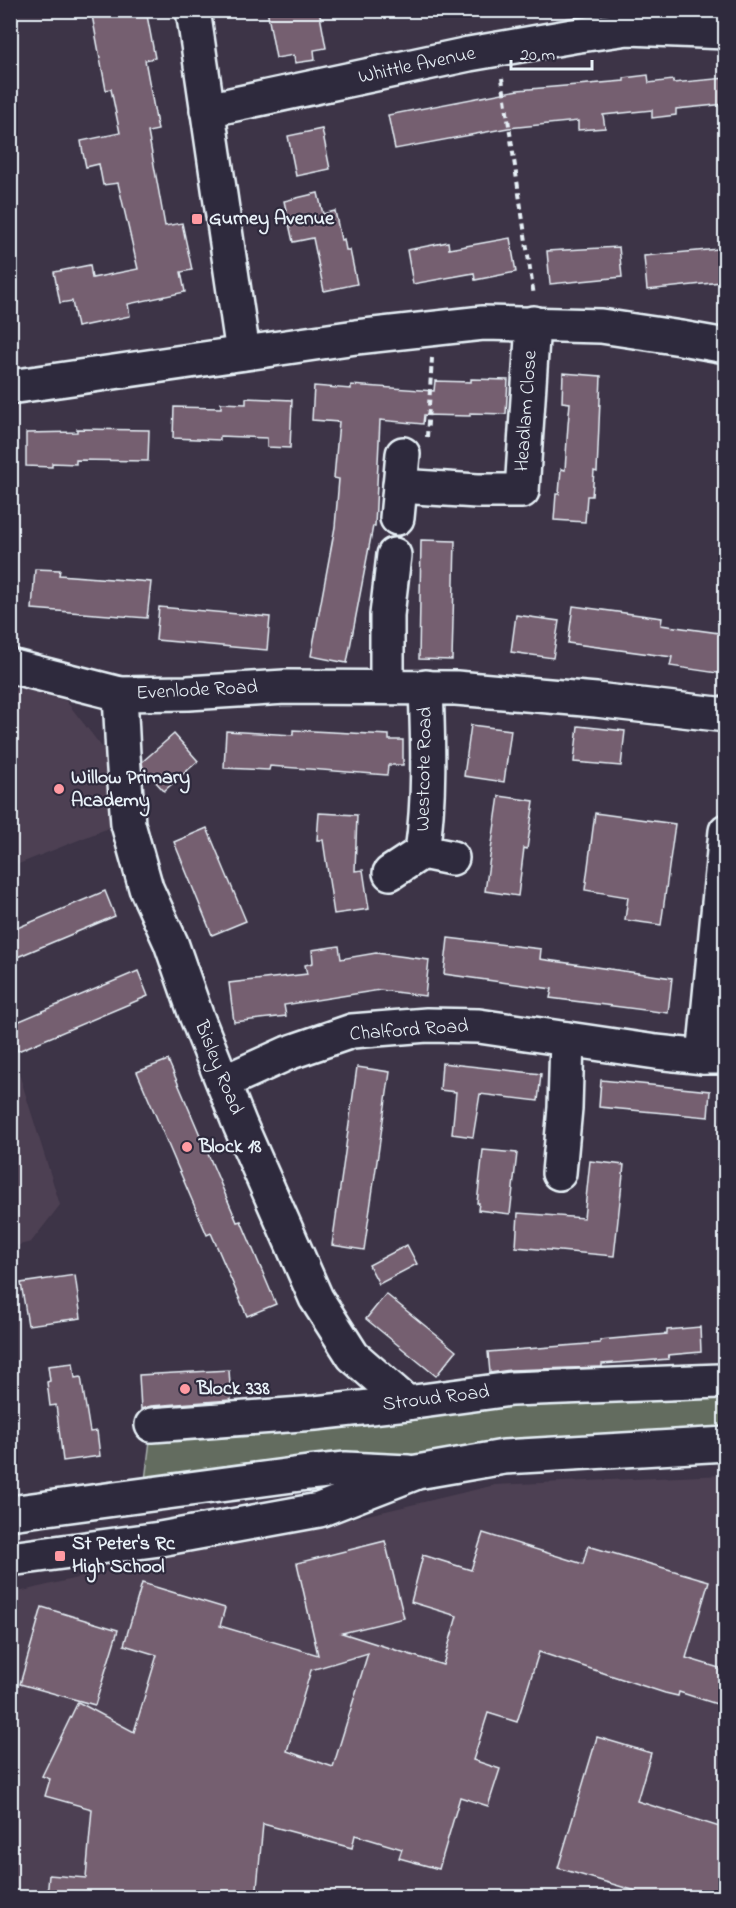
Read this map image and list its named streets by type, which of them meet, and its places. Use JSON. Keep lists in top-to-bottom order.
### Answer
{
  "streets": {
    "street": [
      "Whittle Avenue",
      "Headlam Close",
      "Evenlode Road",
      "Westcote Road",
      "Chalford Road",
      "Bisley Road",
      "Stroud Road"
    ]
  },
  "crossings": [
    ["Evenlode Road", "Westcote Road"],
    ["Evenlode Road", "Bisley Road"],
    ["Chalford Road", "Bisley Road"],
    ["Bisley Road", "Stroud Road"]
  ],
  "places": {
    "transit": ["Gurney Avenue", "St Peter's Rc High School"],
    "other": ["Willow Primary Academy", "Block 18", "Block 338"]
  },
  "scale_bar": "20 m"
}
